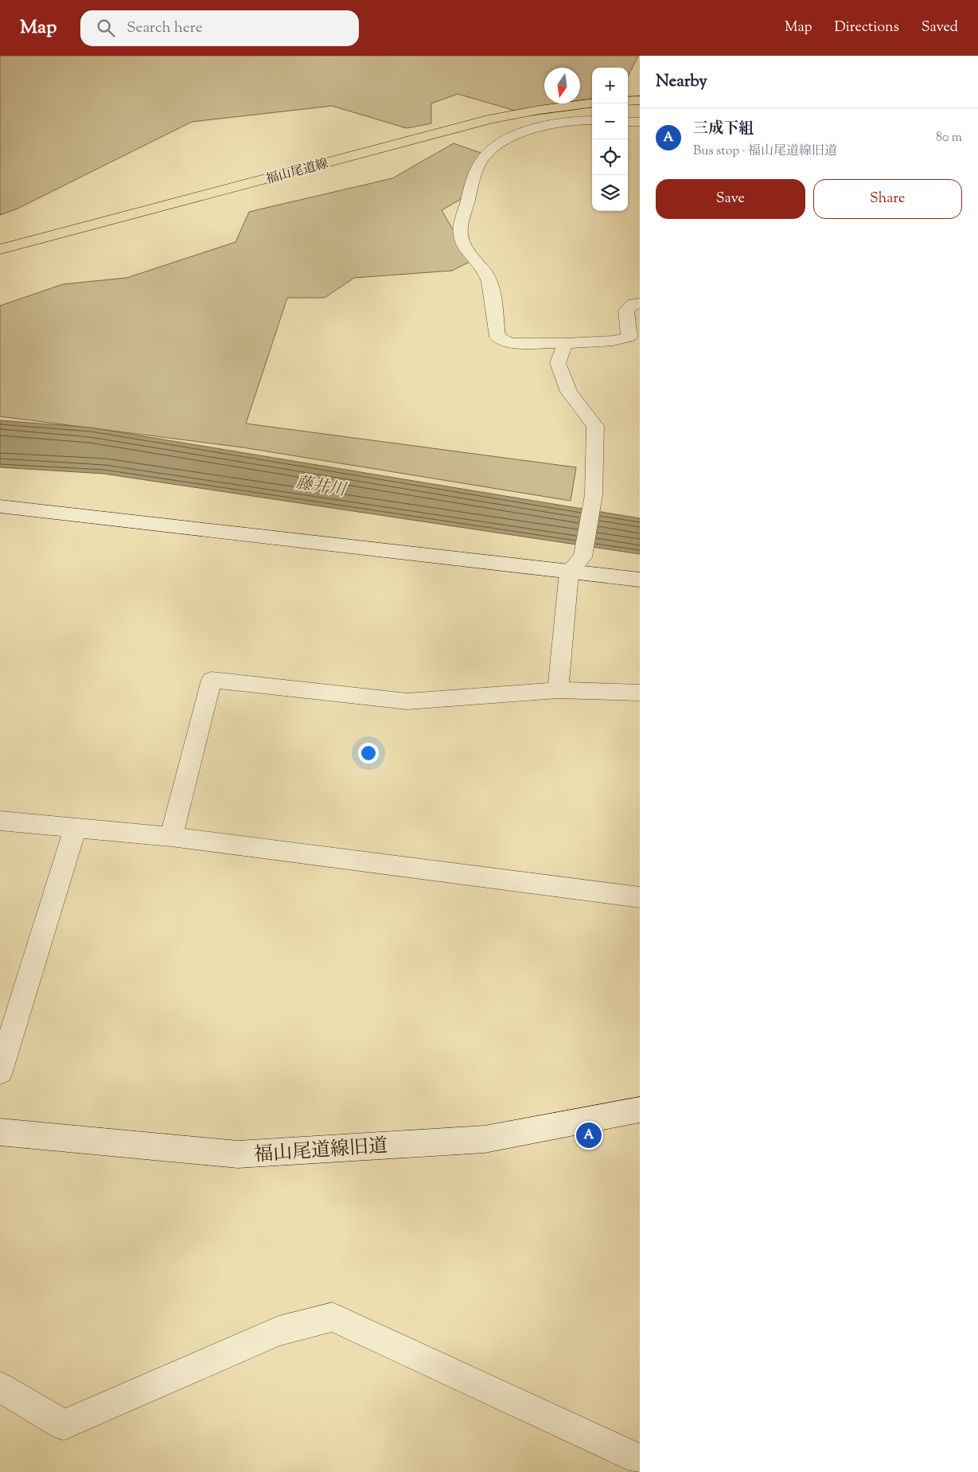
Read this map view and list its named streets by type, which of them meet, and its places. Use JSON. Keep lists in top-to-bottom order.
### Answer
{
  "streets": {
    "main road": ["福山尾道線"],
    "street": ["福山尾道線旧道"]
  },
  "water": ["藤井川"],
  "north": "bottom",
  "page": {
    "header": "Map",
    "search": "Search here",
    "nav": ["Map", "Directions", "Saved"],
    "heading": "Nearby",
    "map_buttons": ["+", "−"],
    "list": [
      {
        "mark": "A",
        "name": "三成下組",
        "note": "Bus stop · 福山尾道線旧道",
        "value": "80 m"
      }
    ],
    "buttons": ["Save", "Share"],
    "pins": "A"
  }
}
